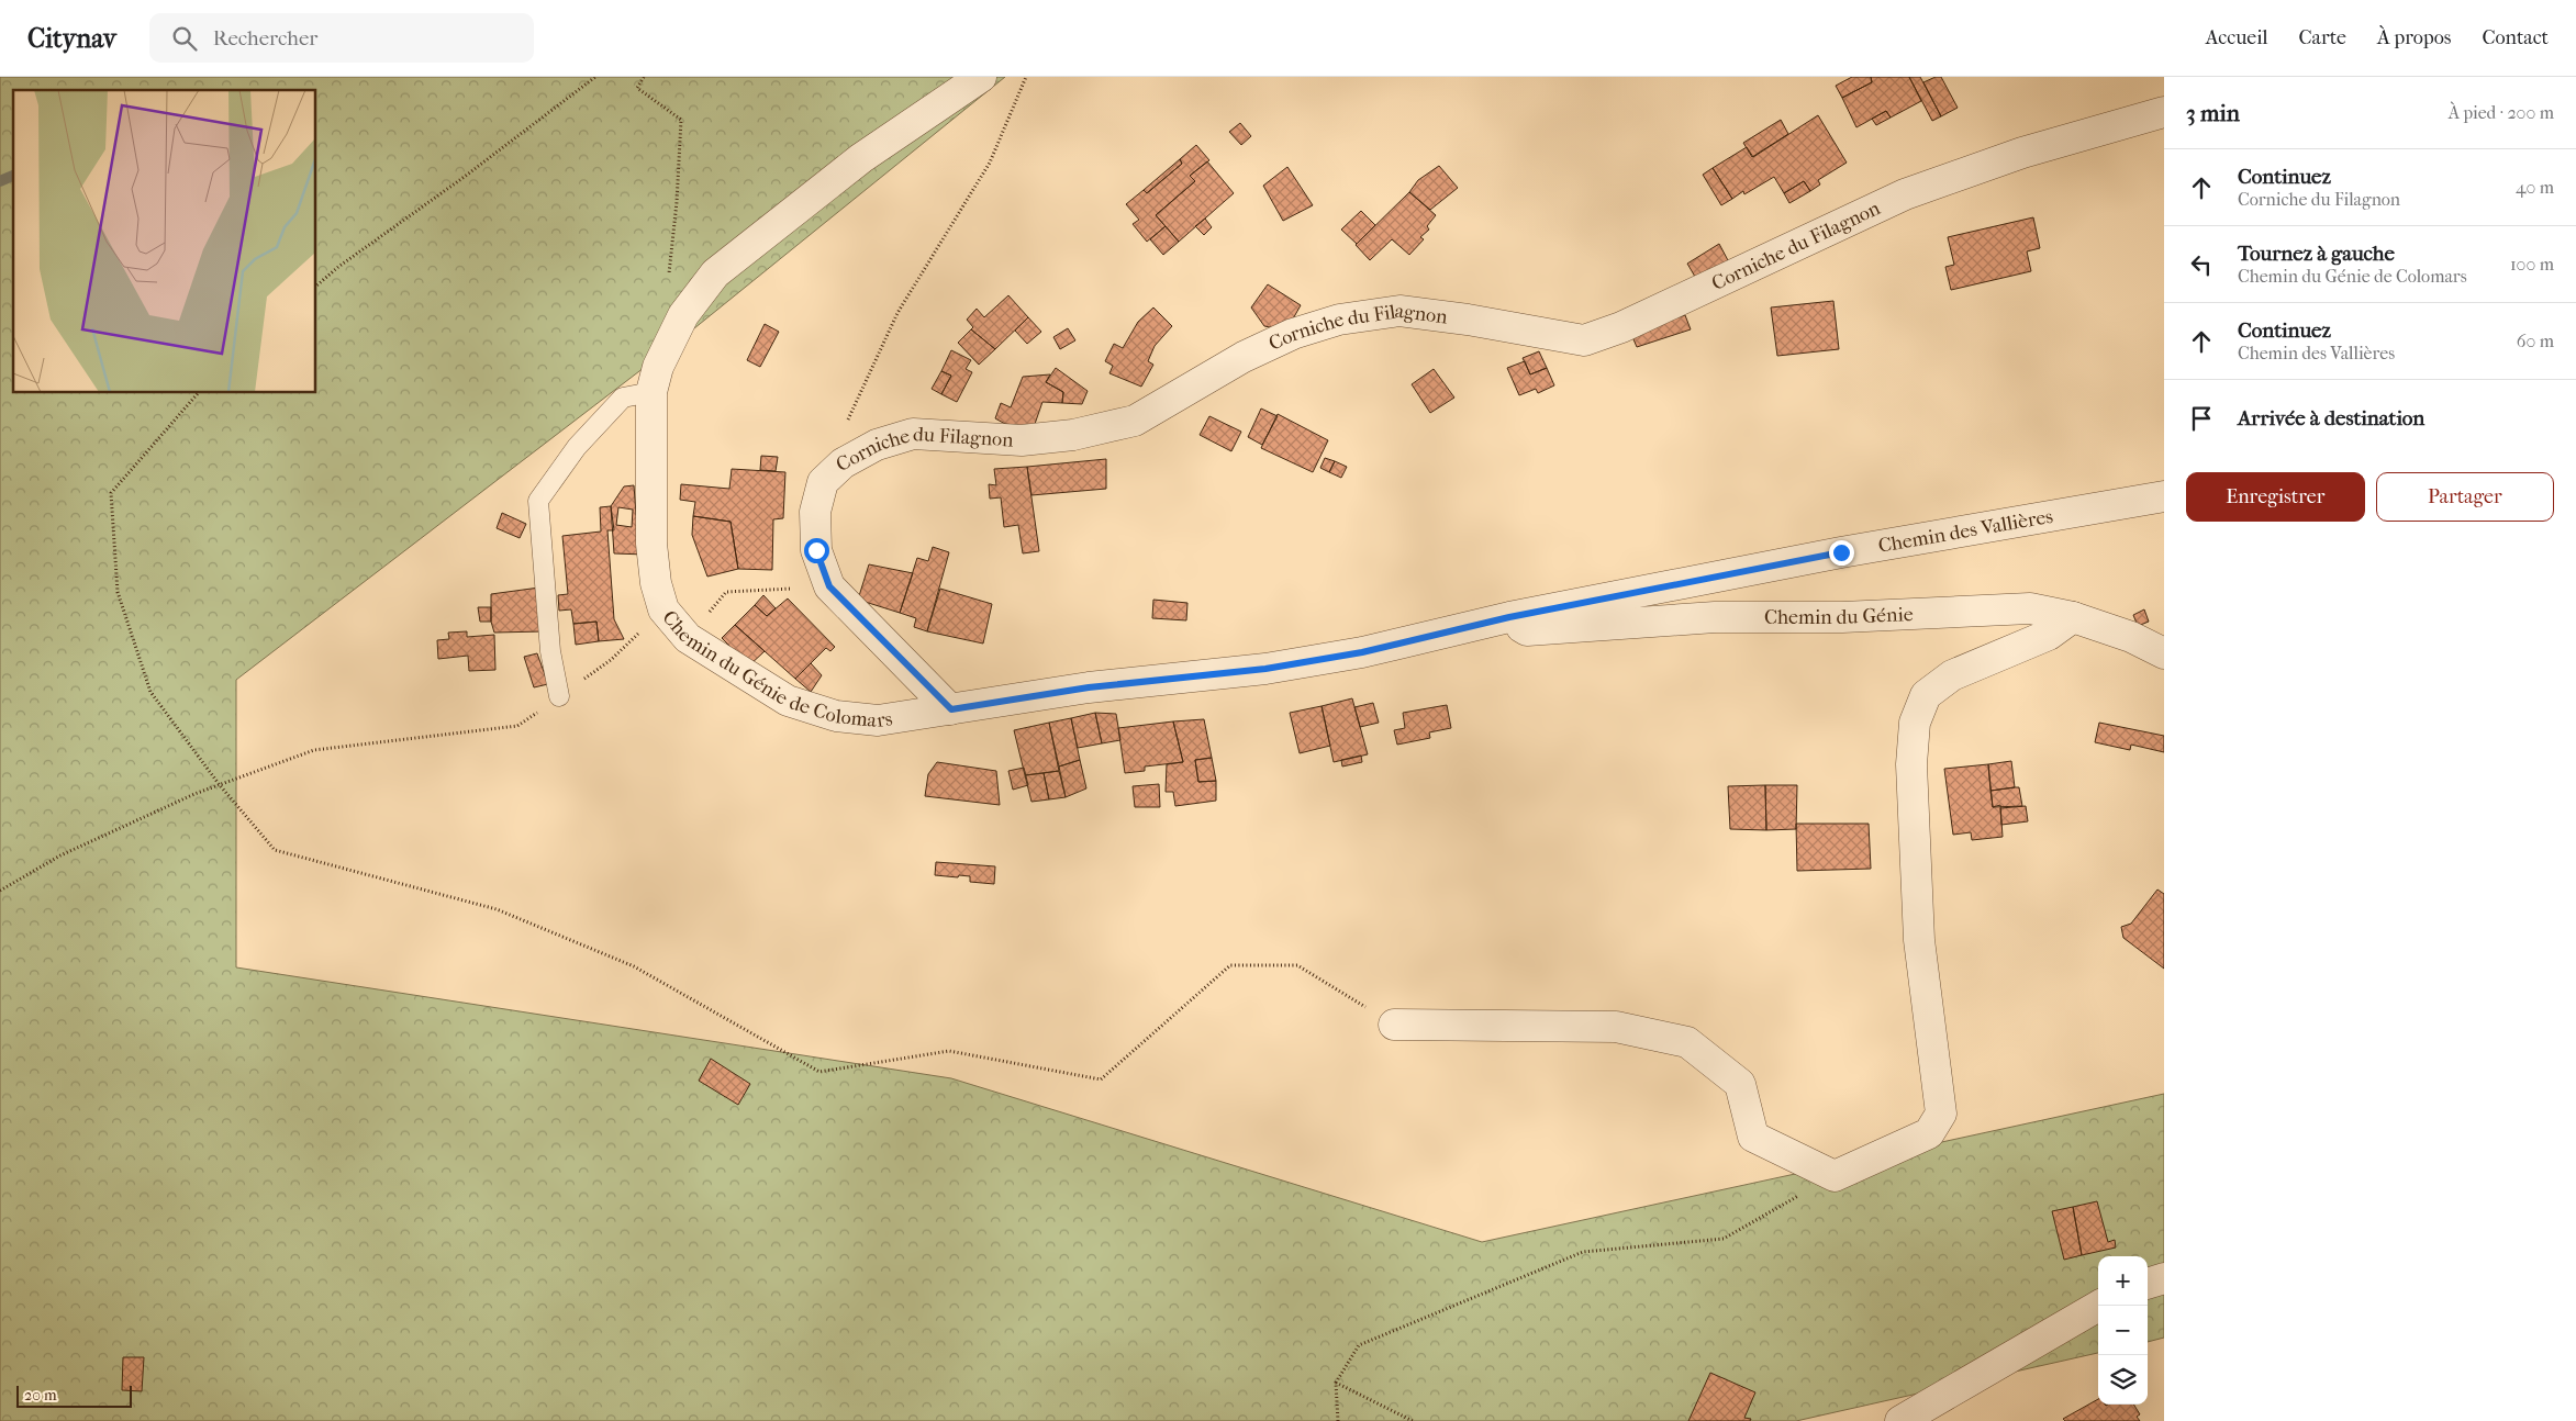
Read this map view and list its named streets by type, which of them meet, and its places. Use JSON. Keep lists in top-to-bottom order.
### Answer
{
  "streets": {
    "street": [
      "Corniche du Filagnon",
      "Chemin des Vallières",
      "Chemin du Génie",
      "Chemin du Génie de Colomars"
    ]
  },
  "crossings": [
    ["Corniche du Filagnon", "Chemin du Génie de Colomars"],
    ["Chemin des Vallières", "Chemin du Génie"],
    ["Chemin des Vallières", "Chemin du Génie de Colomars"],
    ["Chemin du Génie", "Chemin du Génie de Colomars"]
  ],
  "scale_bar": "20 m",
  "page": {
    "header": "Citynav",
    "search": "Rechercher",
    "nav": [
      "Accueil",
      "Carte",
      "À propos",
      "Contact"
    ],
    "heading": ["3 min", "À pied · 200 m"],
    "list": [
      ["Continuez", "Corniche du Filagnon", "40 m"],
      ["Tournez à gauche", "Chemin du Génie de Colomars", "100 m"],
      ["Continuez", "Chemin des Vallières", "60 m"],
      "Arrivée à destination"
    ],
    "buttons": ["Enregistrer", "Partager"],
    "map_buttons": ["+", "−"],
    "scale": "20 m"
  }
}
